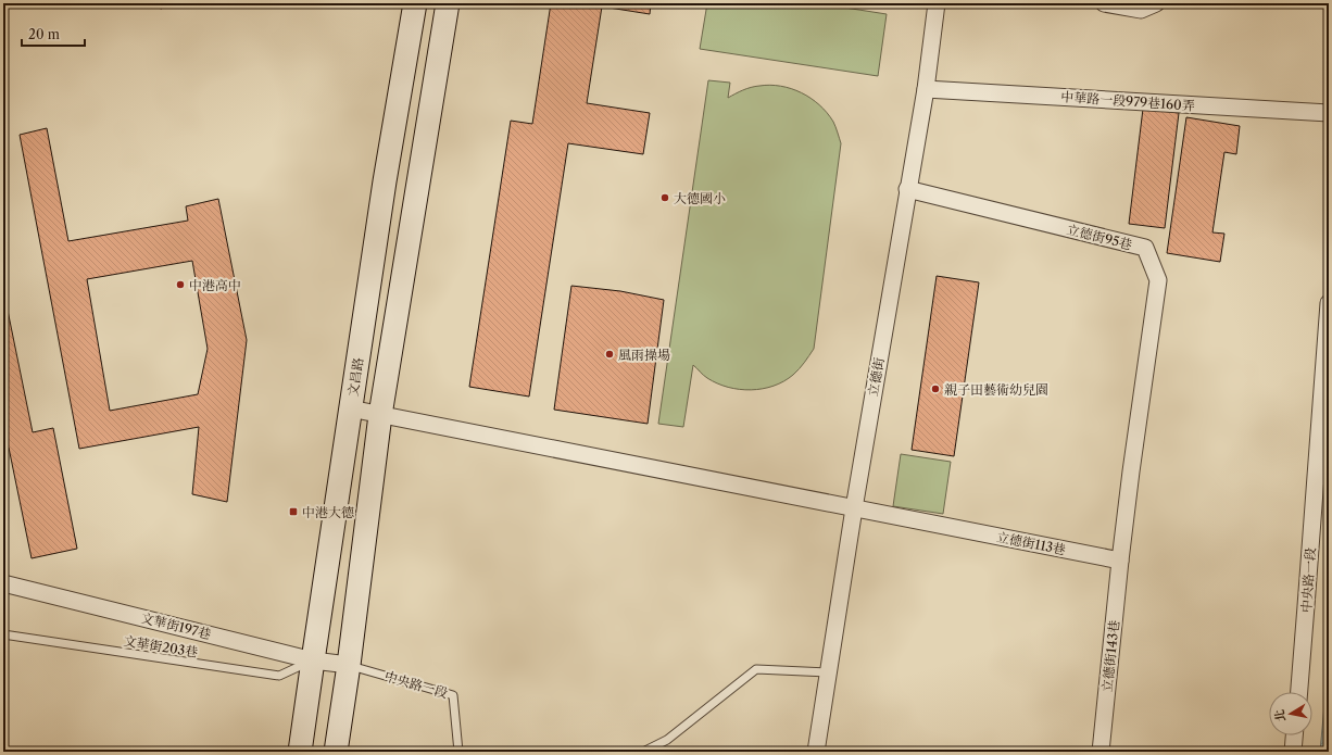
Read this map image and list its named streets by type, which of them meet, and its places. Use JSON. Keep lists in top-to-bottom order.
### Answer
{
  "streets": {
    "street": [
      "中華路一段979巷160弄",
      "立德街95巷",
      "文昌路",
      "立德街",
      "立德街113巷",
      "中央路一段",
      "文華街197巷",
      "立德街143巷"
    ],
    "lane": ["文華街203巷"]
  },
  "crossings": [
    ["中華路一段979巷160弄", "立德街"],
    ["立德街95巷", "立德街"],
    ["立德街95巷", "立德街113巷"],
    ["立德街95巷", "立德街143巷"],
    ["文昌路", "立德街113巷"],
    ["文昌路", "文華街197巷"],
    ["文昌路", "文華街203巷"],
    ["立德街", "立德街113巷"],
    ["立德街113巷", "立德街143巷"],
    ["中央路一段", "文華街197巷"],
    ["文華街197巷", "文華街203巷"]
  ],
  "places": {
    "other": [
      "大德國小",
      "中港高中",
      "風雨操場",
      "親子田藝術幼兒園"
    ],
    "transit": ["中港大德"]
  },
  "scale_bar": "20 m",
  "north": "left"
}
